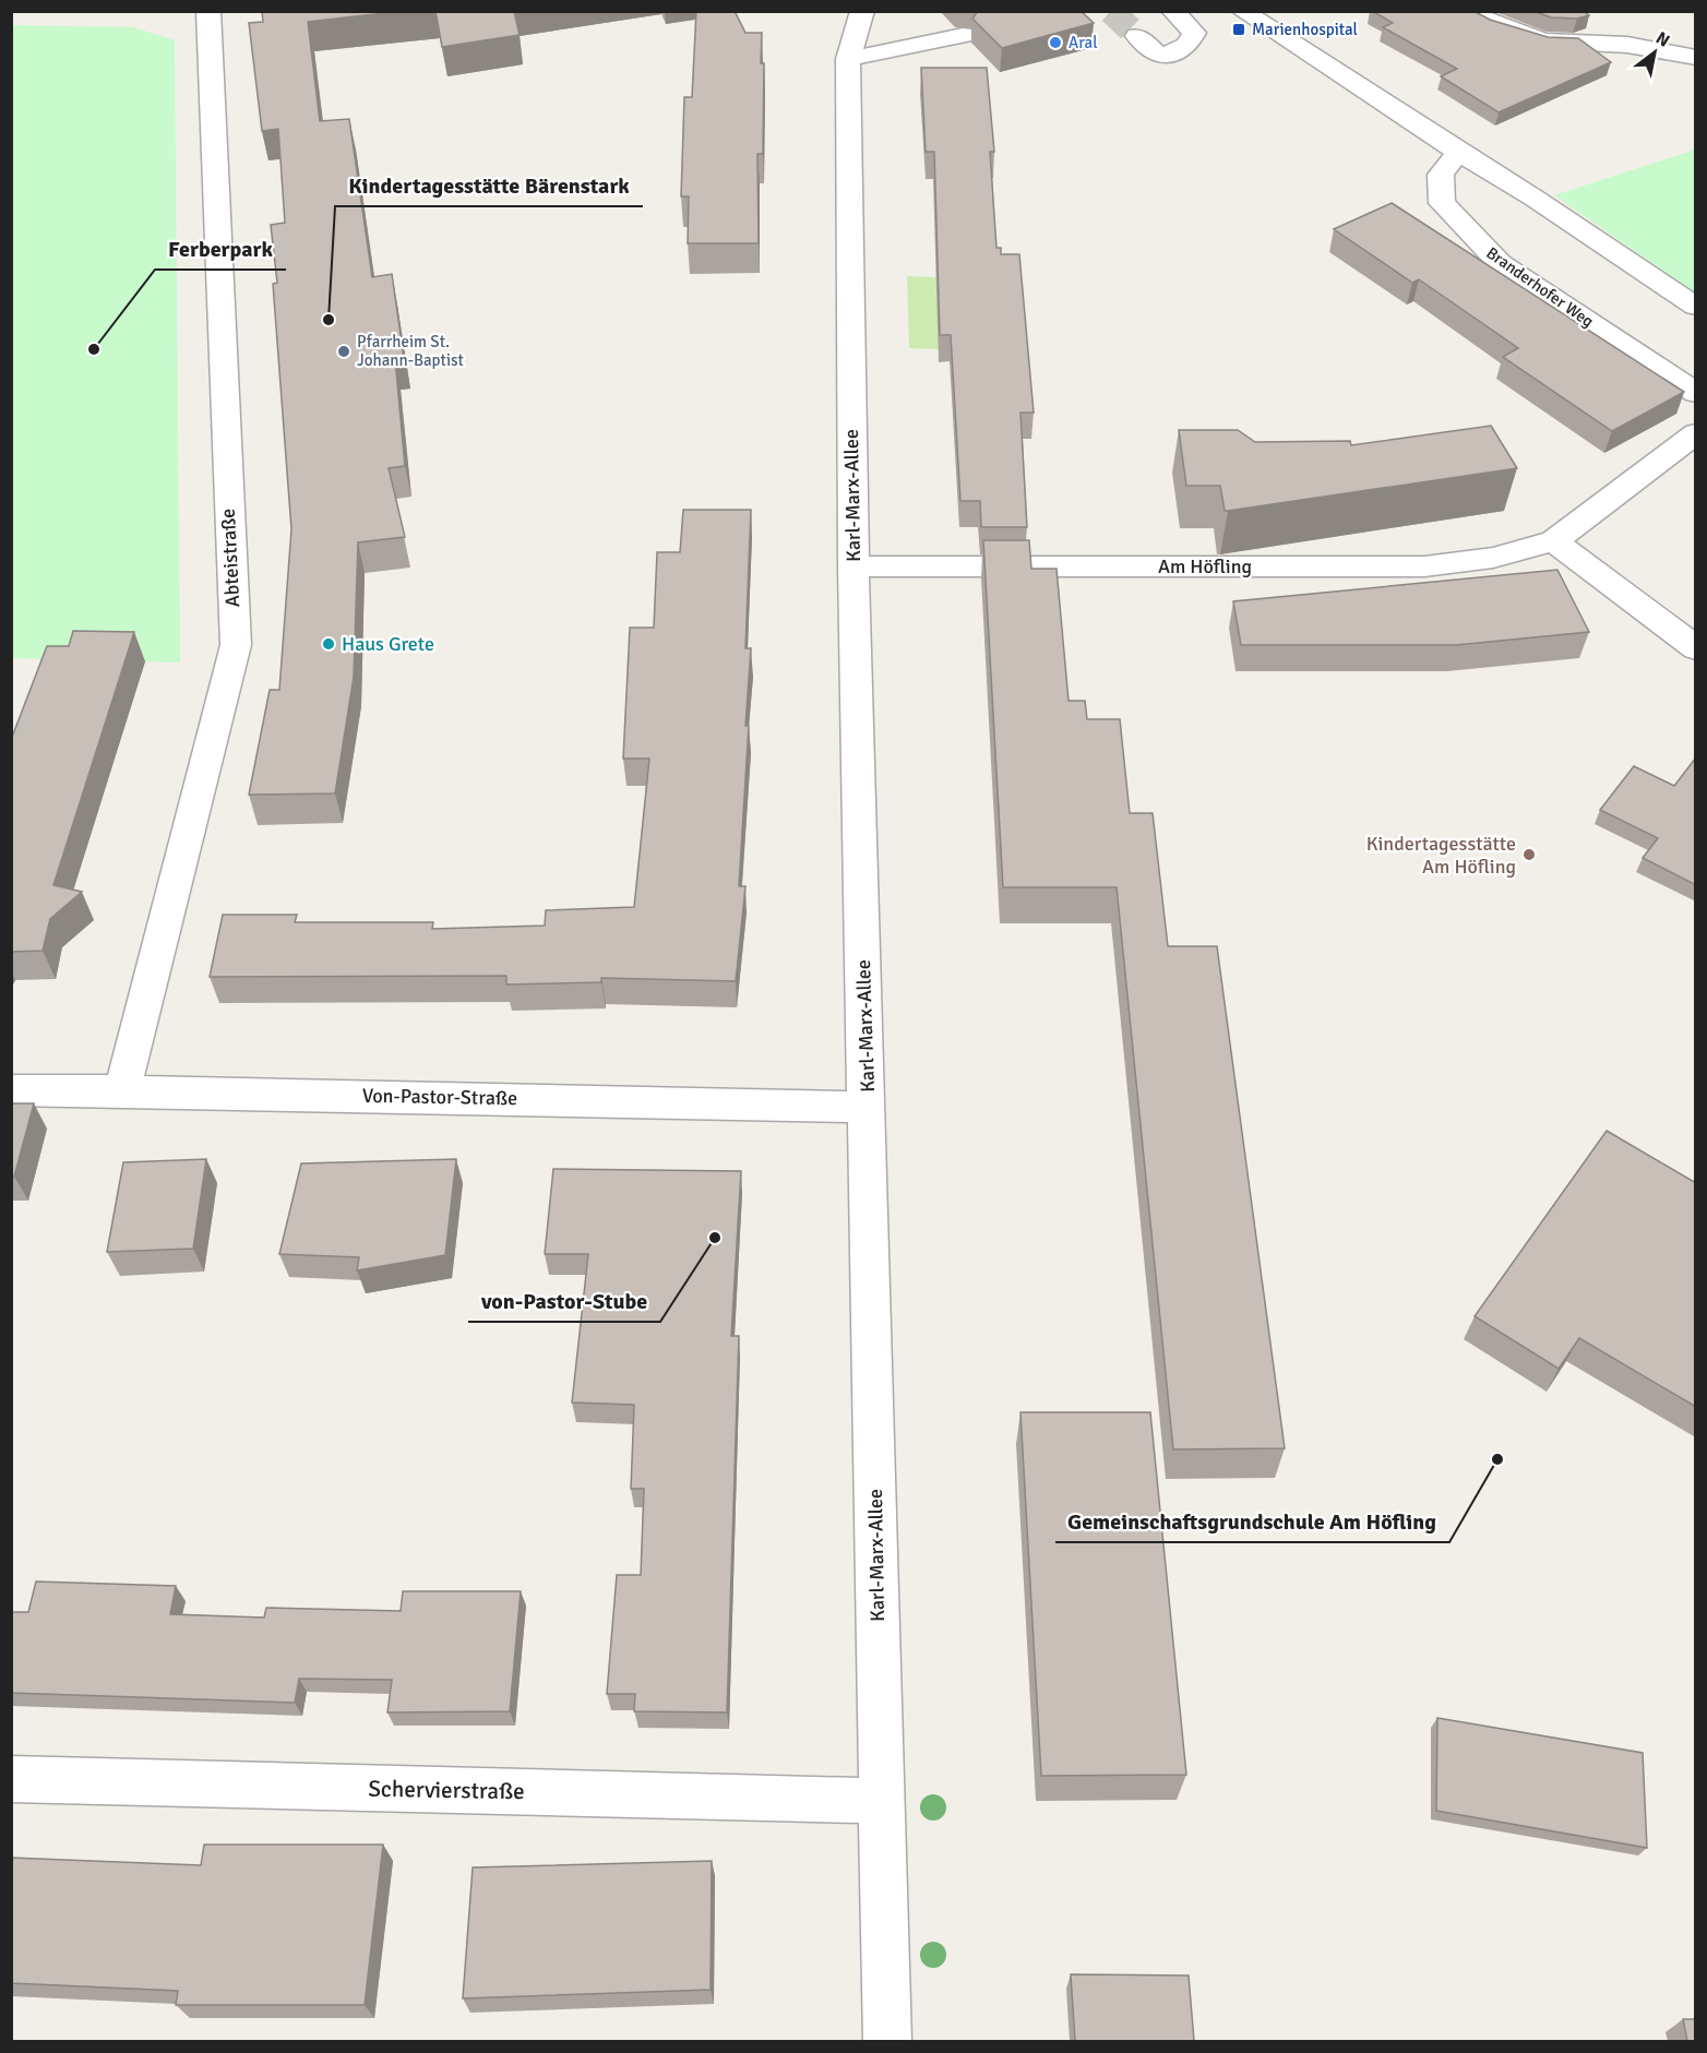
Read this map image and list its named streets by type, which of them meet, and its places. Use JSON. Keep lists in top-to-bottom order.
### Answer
{
  "streets": {
    "street": [
      "Branderhofer Weg",
      "Karl-Marx-Allee",
      "Abteistraße",
      "Am Höfling",
      "Von-Pastor-Straße",
      "Schervierstraße"
    ]
  },
  "crossings": [
    ["Karl-Marx-Allee", "Am Höfling"],
    ["Karl-Marx-Allee", "Von-Pastor-Straße"],
    ["Karl-Marx-Allee", "Schervierstraße"],
    ["Abteistraße", "Von-Pastor-Straße"]
  ],
  "places": {
    "transit": ["Marienhospital"],
    "other": [
      "Aral",
      "Kindertagesstätte Bärenstark",
      "Ferberpark",
      "Pfarrheim St. Johann-Baptist",
      "Haus Grete",
      "Kindertagesstätte Am Höfling",
      "von-Pastor-Stube",
      "Gemeinschaftsgrundschule Am Höfling"
    ]
  },
  "north": "top right"
}
